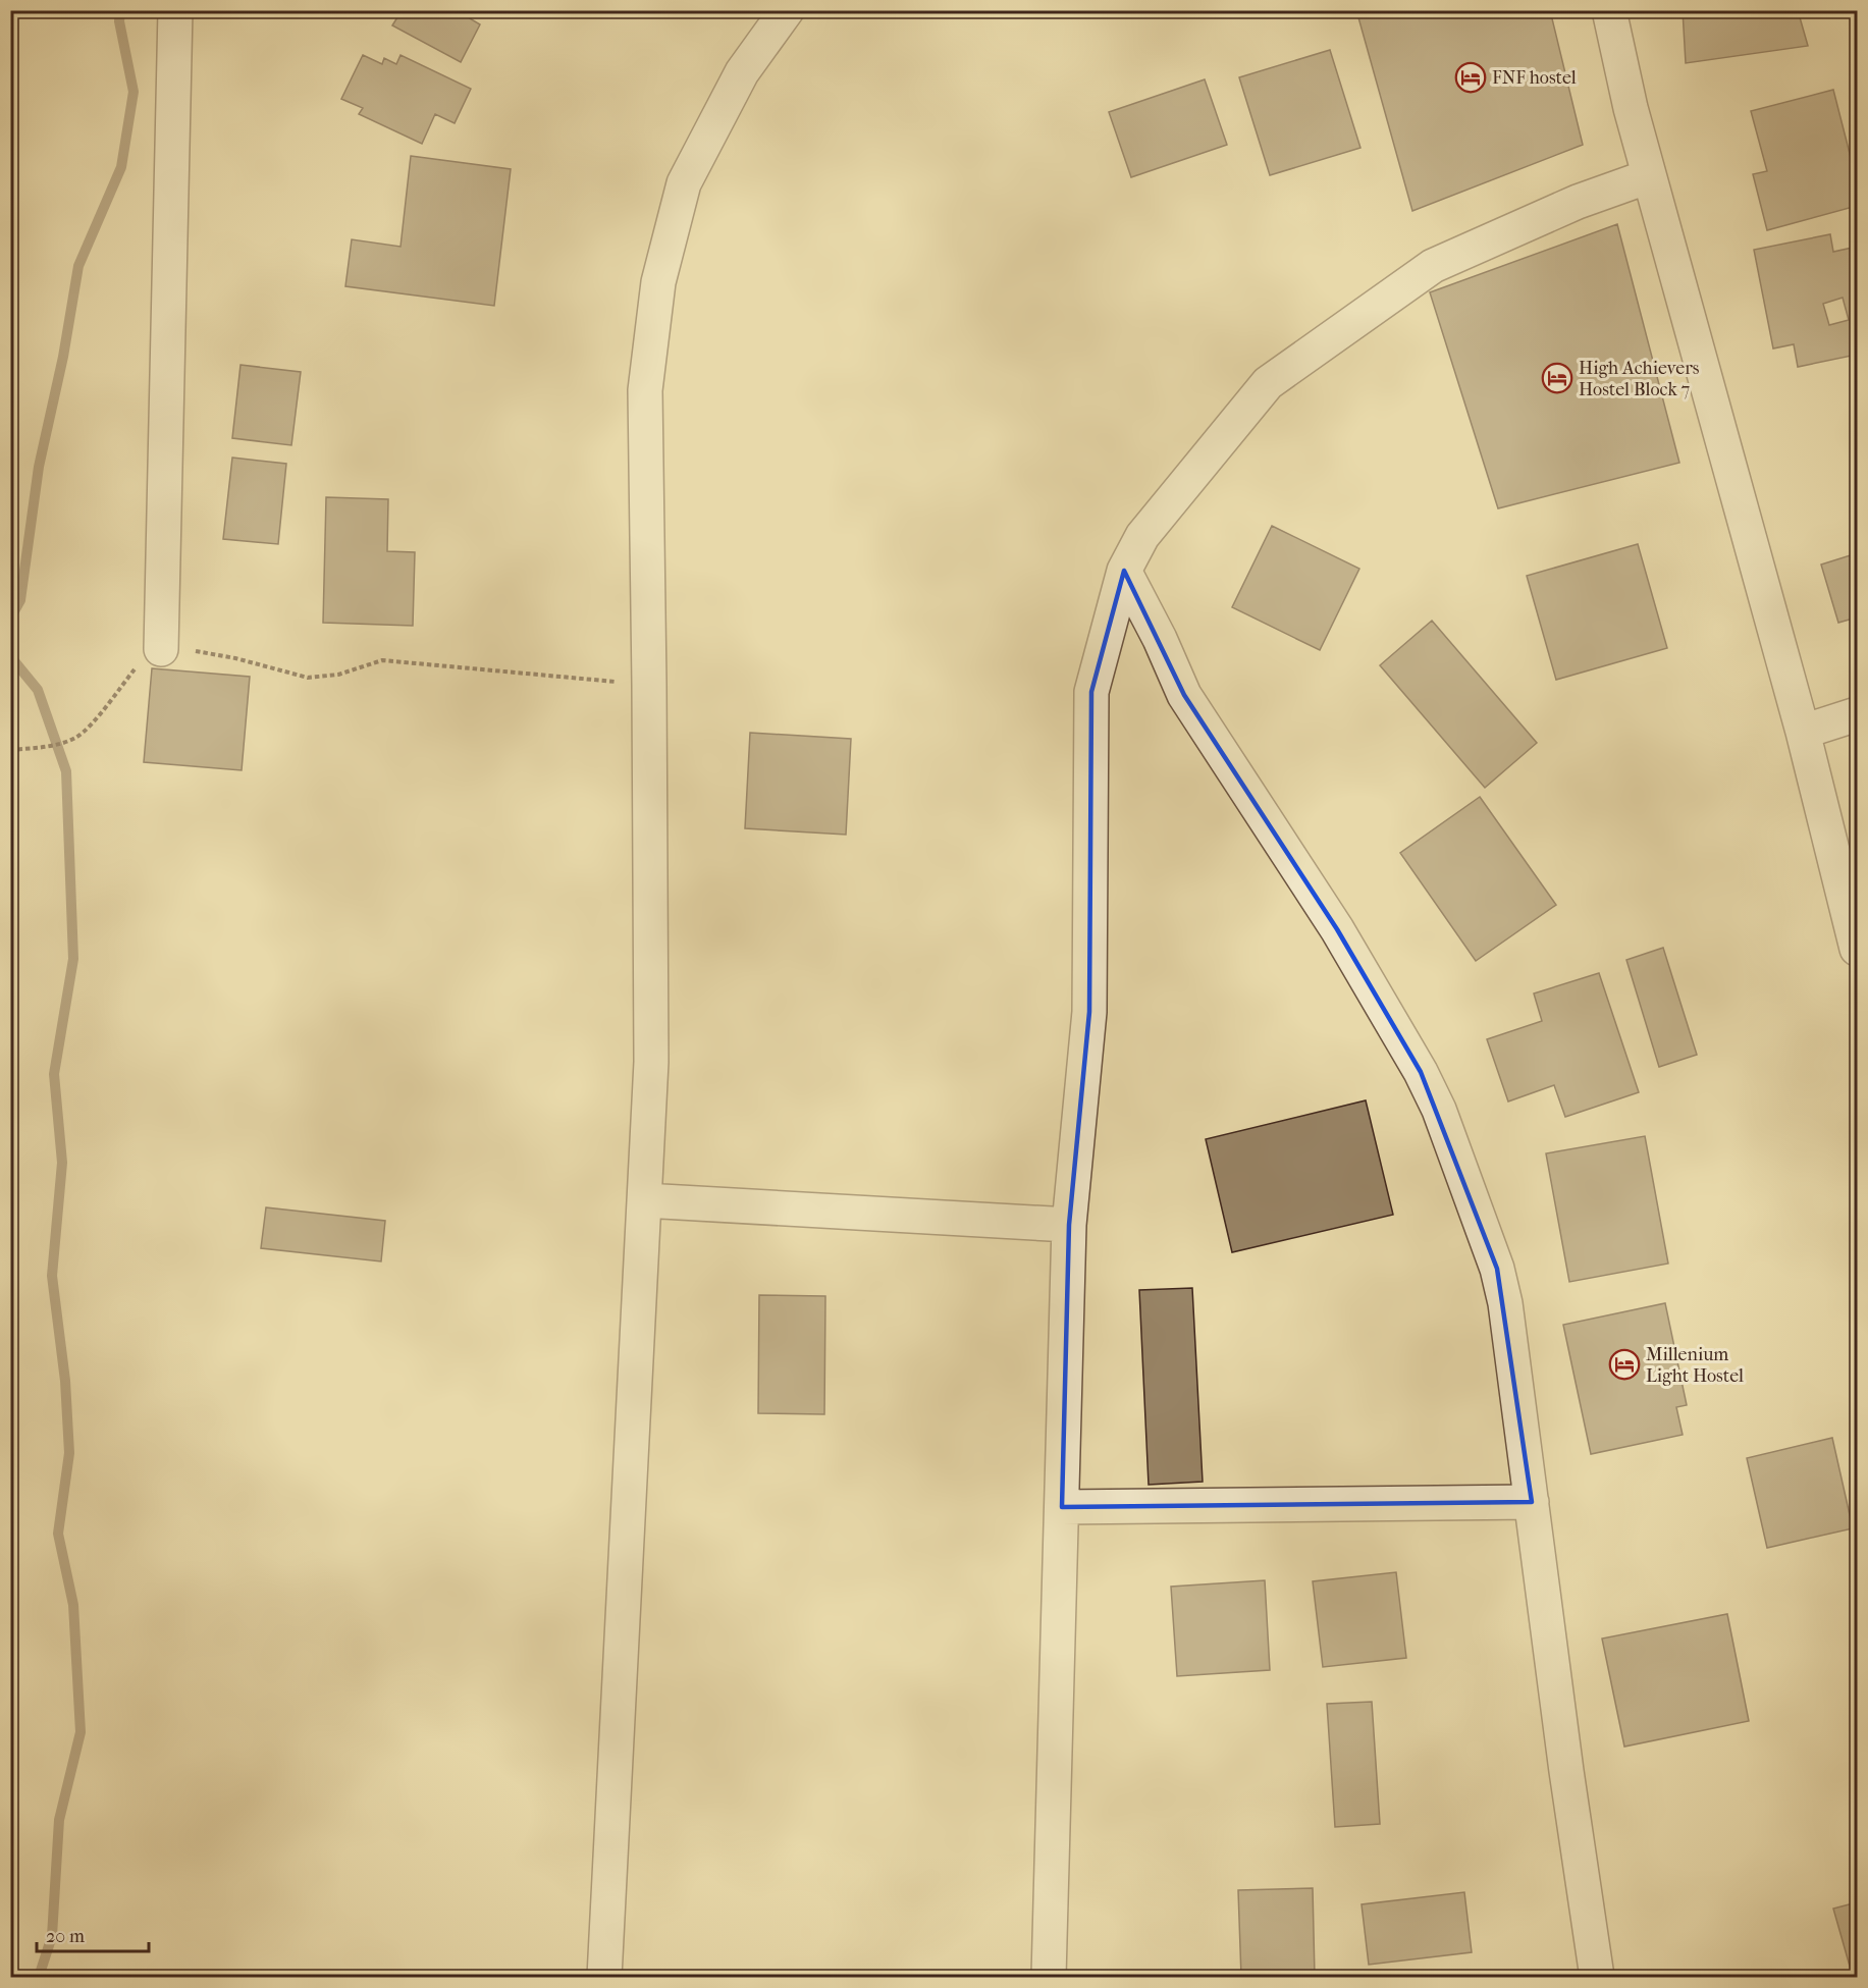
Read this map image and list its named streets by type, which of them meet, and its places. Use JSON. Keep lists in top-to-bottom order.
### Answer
{
  "places": {
    "hotel": ["FNF hostel", "High Achievers Hostel Block 7", "Millenium Light Hostel"]
  },
  "scale_bar": "20 m"
}
